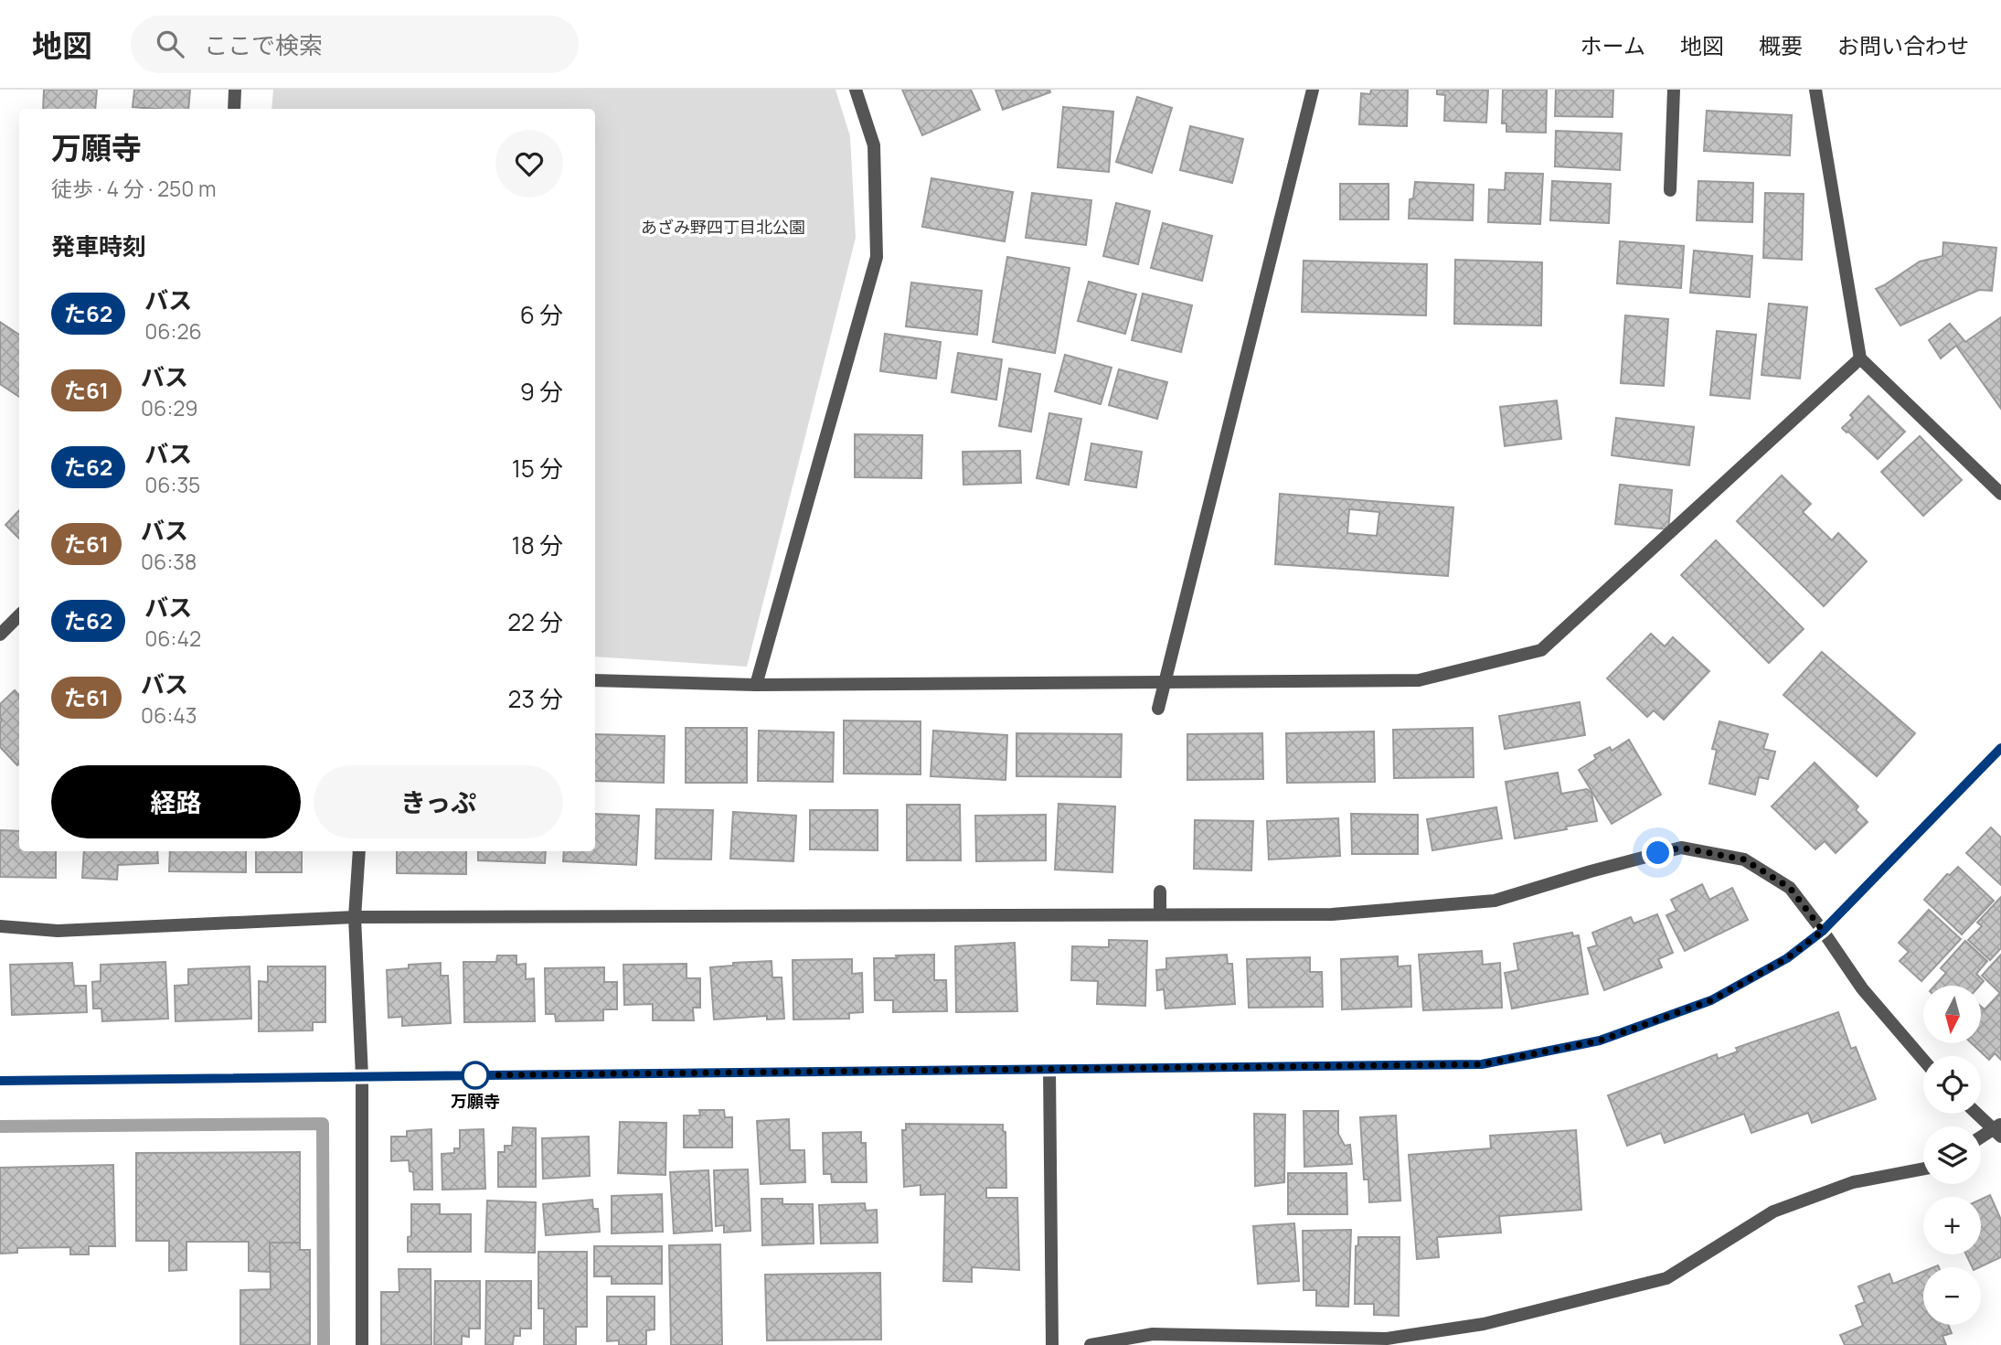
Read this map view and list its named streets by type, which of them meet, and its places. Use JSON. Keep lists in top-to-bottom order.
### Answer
{
  "parks": ["あざみ野四丁目北公園"],
  "places": ["万願寺"],
  "lines": ["bus line た62"],
  "north": "bottom",
  "page": {
    "header": "地図",
    "search": "ここで検索",
    "nav": [
      "ホーム",
      "地図",
      "概要",
      "お問い合わせ"
    ],
    "heading": [
      ["万願寺", "徒歩 · 4 分 · 250 m"],
      "発車時刻"
    ],
    "list": [
      {
        "mark": "た62",
        "name": "バス",
        "note": "06:26",
        "value": "6 分"
      },
      {
        "mark": "た61",
        "name": "バス",
        "note": "06:29",
        "value": "9 分"
      },
      {
        "mark": "た62",
        "name": "バス",
        "note": "06:35",
        "value": "15 分"
      },
      {
        "mark": "た61",
        "name": "バス",
        "note": "06:38",
        "value": "18 分"
      },
      {
        "mark": "た62",
        "name": "バス",
        "note": "06:42",
        "value": "22 分"
      },
      {
        "mark": "た61",
        "name": "バス",
        "note": "06:43",
        "value": "23 分"
      }
    ],
    "buttons": ["経路", "きっぷ"],
    "map_buttons": ["+", "−"]
  }
}
